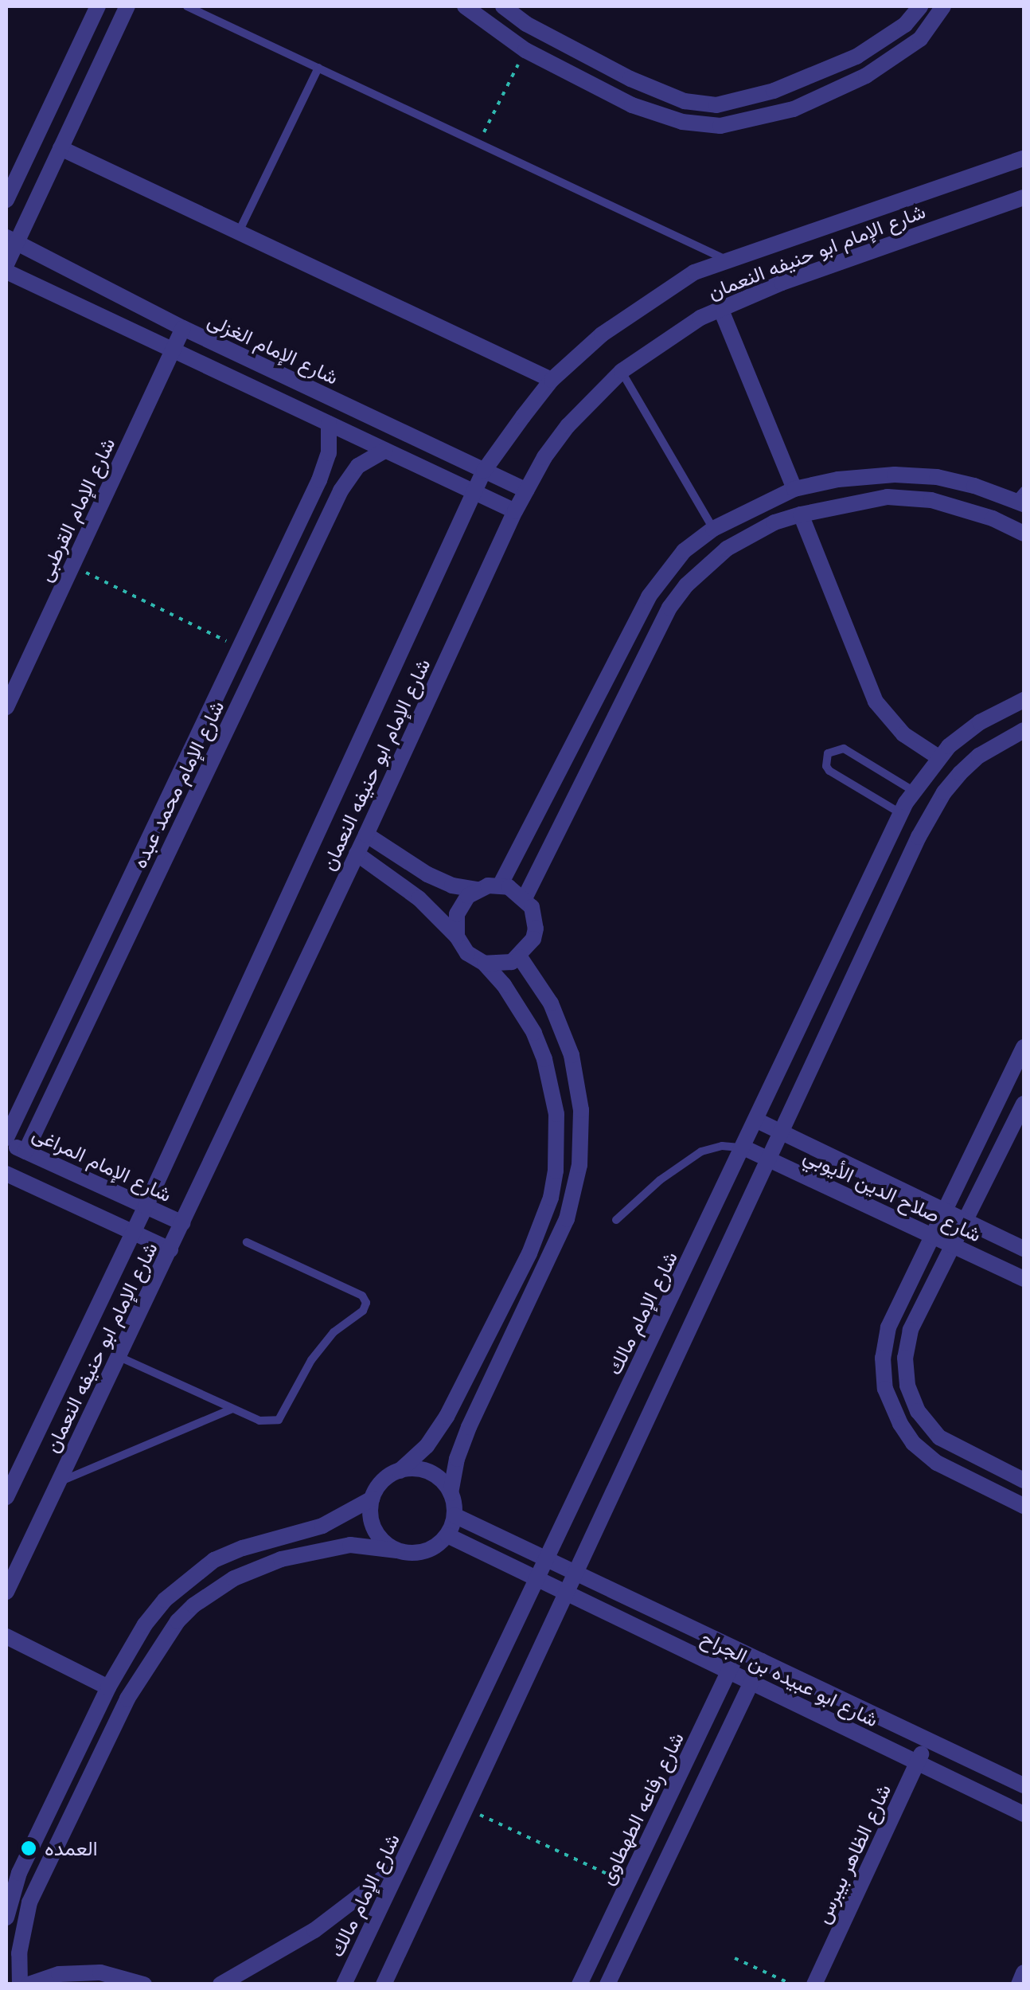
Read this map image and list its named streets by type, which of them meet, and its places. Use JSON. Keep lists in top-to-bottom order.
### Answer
{
  "streets": {
    "street": [
      "شارع الإمام ابو حنيفه النعمان",
      "شارع الإمام الغزلى",
      "شارع الإمام القرطبى",
      "شارع الإمام محمد عبده",
      "شارع الإمام المراغى",
      "شارع صلاح الدين الأيوبي",
      "شارع الإمام مالك",
      "شارع ابو عبيده بن الجراح",
      "شارع رفاعه الطهطاوى",
      "شارع الظاهر بيبرس"
    ]
  },
  "crossings": [
    ["شارع الإمام ابو حنيفه النعمان", "شارع الإمام الغزلى"],
    ["شارع الإمام ابو حنيفه النعمان", "شارع الإمام المراغى"],
    ["شارع الإمام الغزلى", "شارع الإمام القرطبى"],
    ["شارع الإمام محمد عبده", "شارع الإمام المراغى"],
    ["شارع صلاح الدين الأيوبي", "شارع الإمام مالك"],
    ["شارع الإمام مالك", "شارع ابو عبيده بن الجراح"],
    ["شارع ابو عبيده بن الجراح", "شارع رفاعه الطهطاوى"],
    ["شارع ابو عبيده بن الجراح", "شارع الظاهر بيبرس"]
  ],
  "places": ["العمده"]
}
